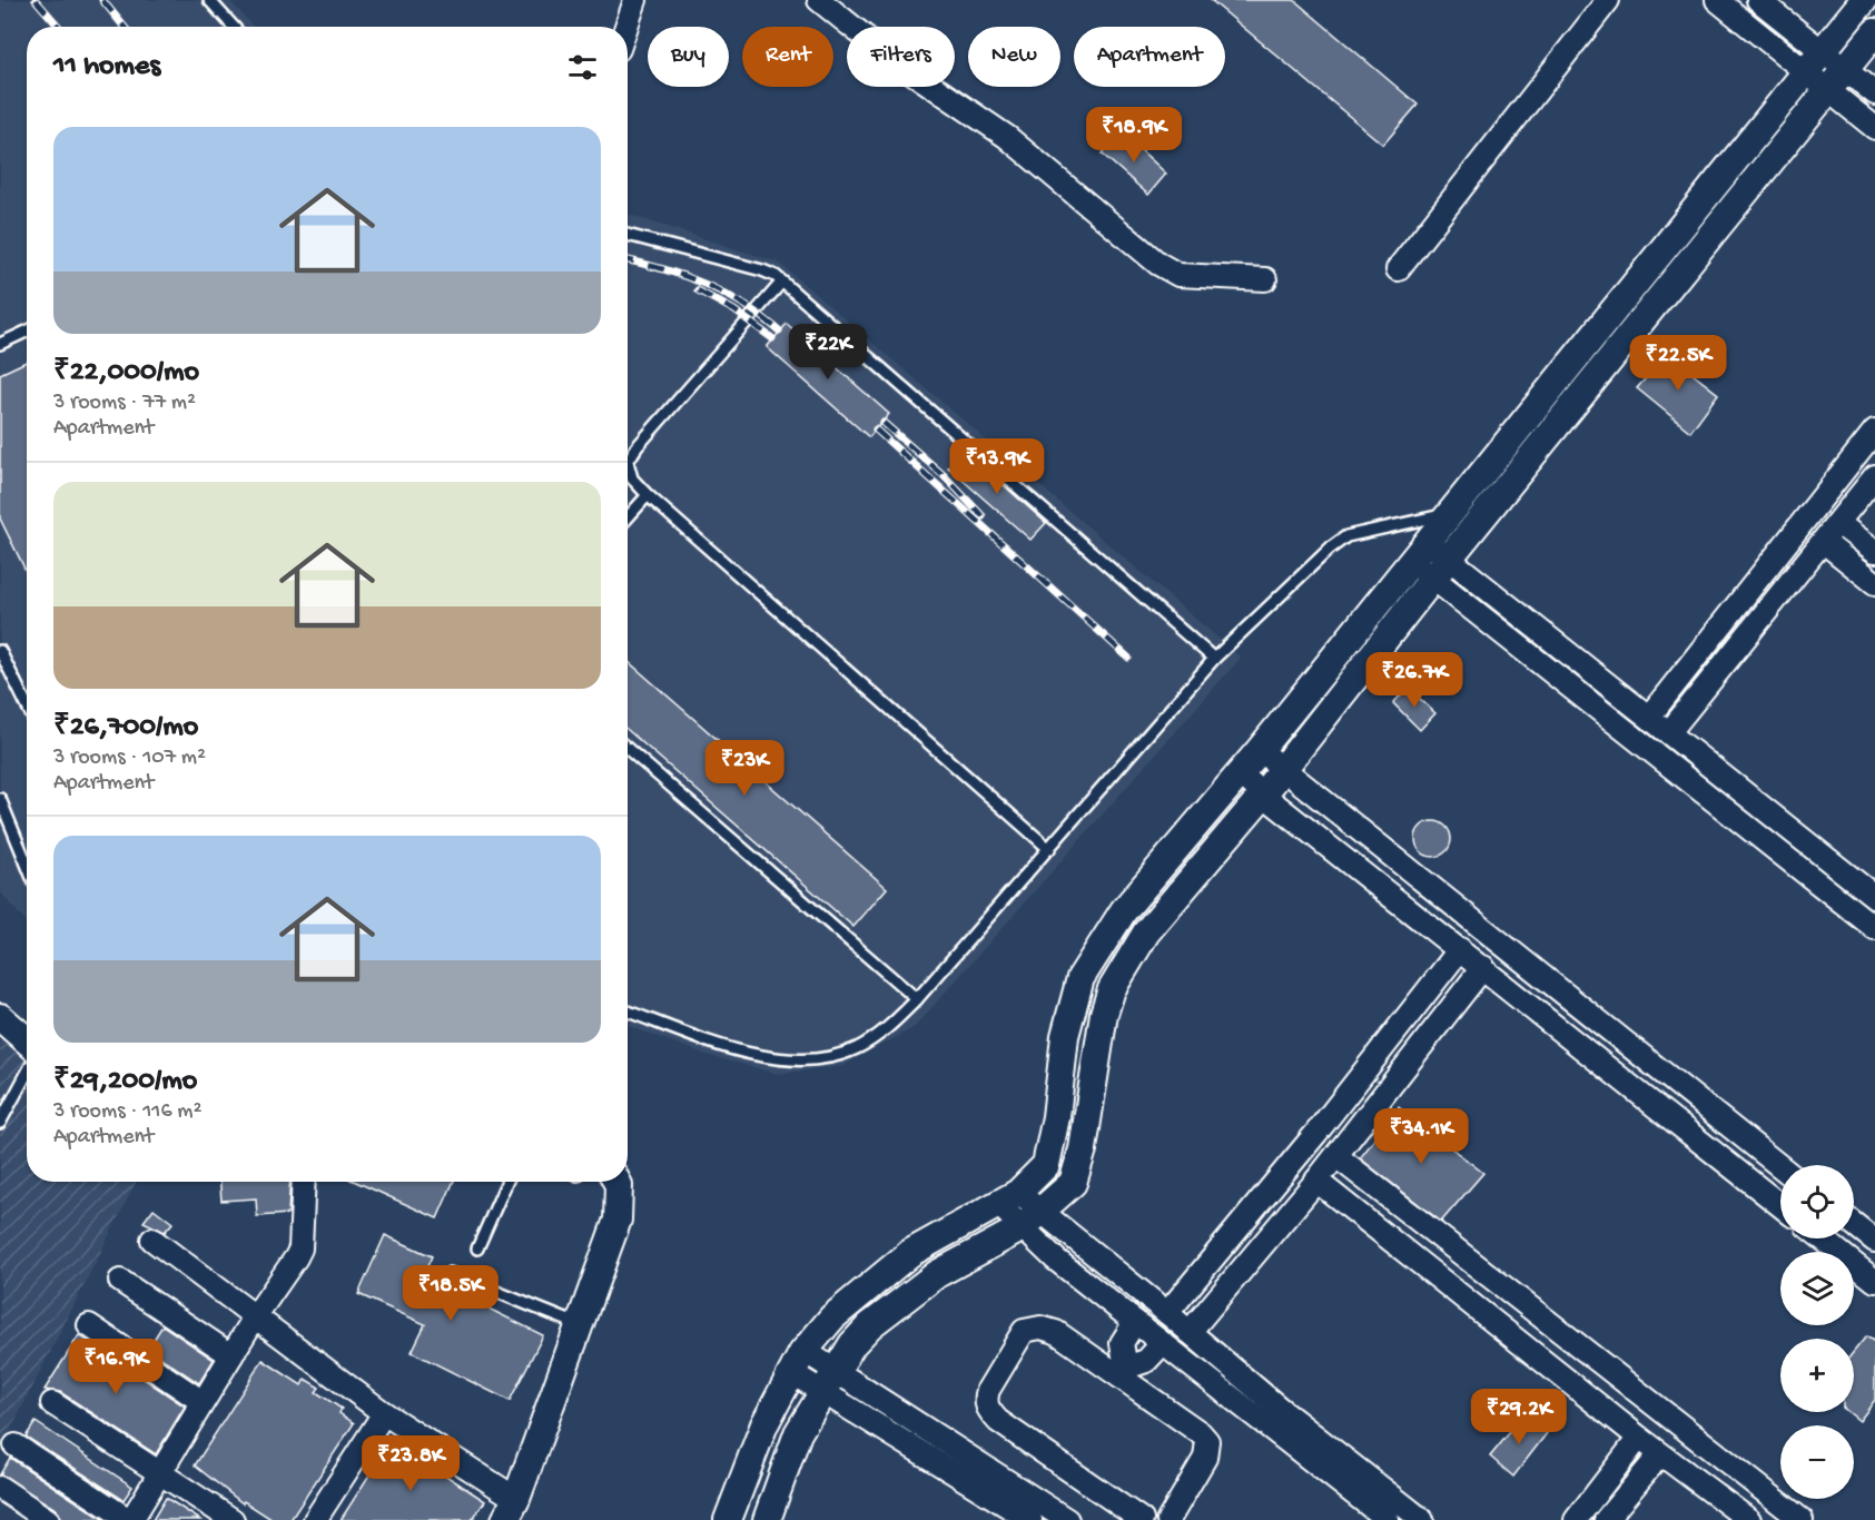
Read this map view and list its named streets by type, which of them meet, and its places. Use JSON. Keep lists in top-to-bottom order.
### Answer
{
  "page": {
    "chip": [
      "Buy",
      "Rent",
      "Filters",
      "New",
      "Apartment"
    ],
    "heading": "11 homes",
    "price": [
      "₹18.9K",
      "₹22K",
      "₹22.5K",
      "₹13.9K",
      "₹26.7K",
      "₹23K",
      "₹34.1K",
      "₹18.5K",
      "₹16.9K",
      "₹29.2K",
      "₹23.8K"
    ],
    "list": [
      {
        "name": "₹22,000/mo",
        "note": "3 rooms · 77 m² · Apartment"
      },
      {
        "name": "₹26,700/mo",
        "note": "3 rooms · 107 m² · Apartment"
      },
      {
        "name": "₹29,200/mo",
        "note": "3 rooms · 116 m² · Apartment"
      }
    ],
    "map_buttons": ["+", "−"]
  }
}
